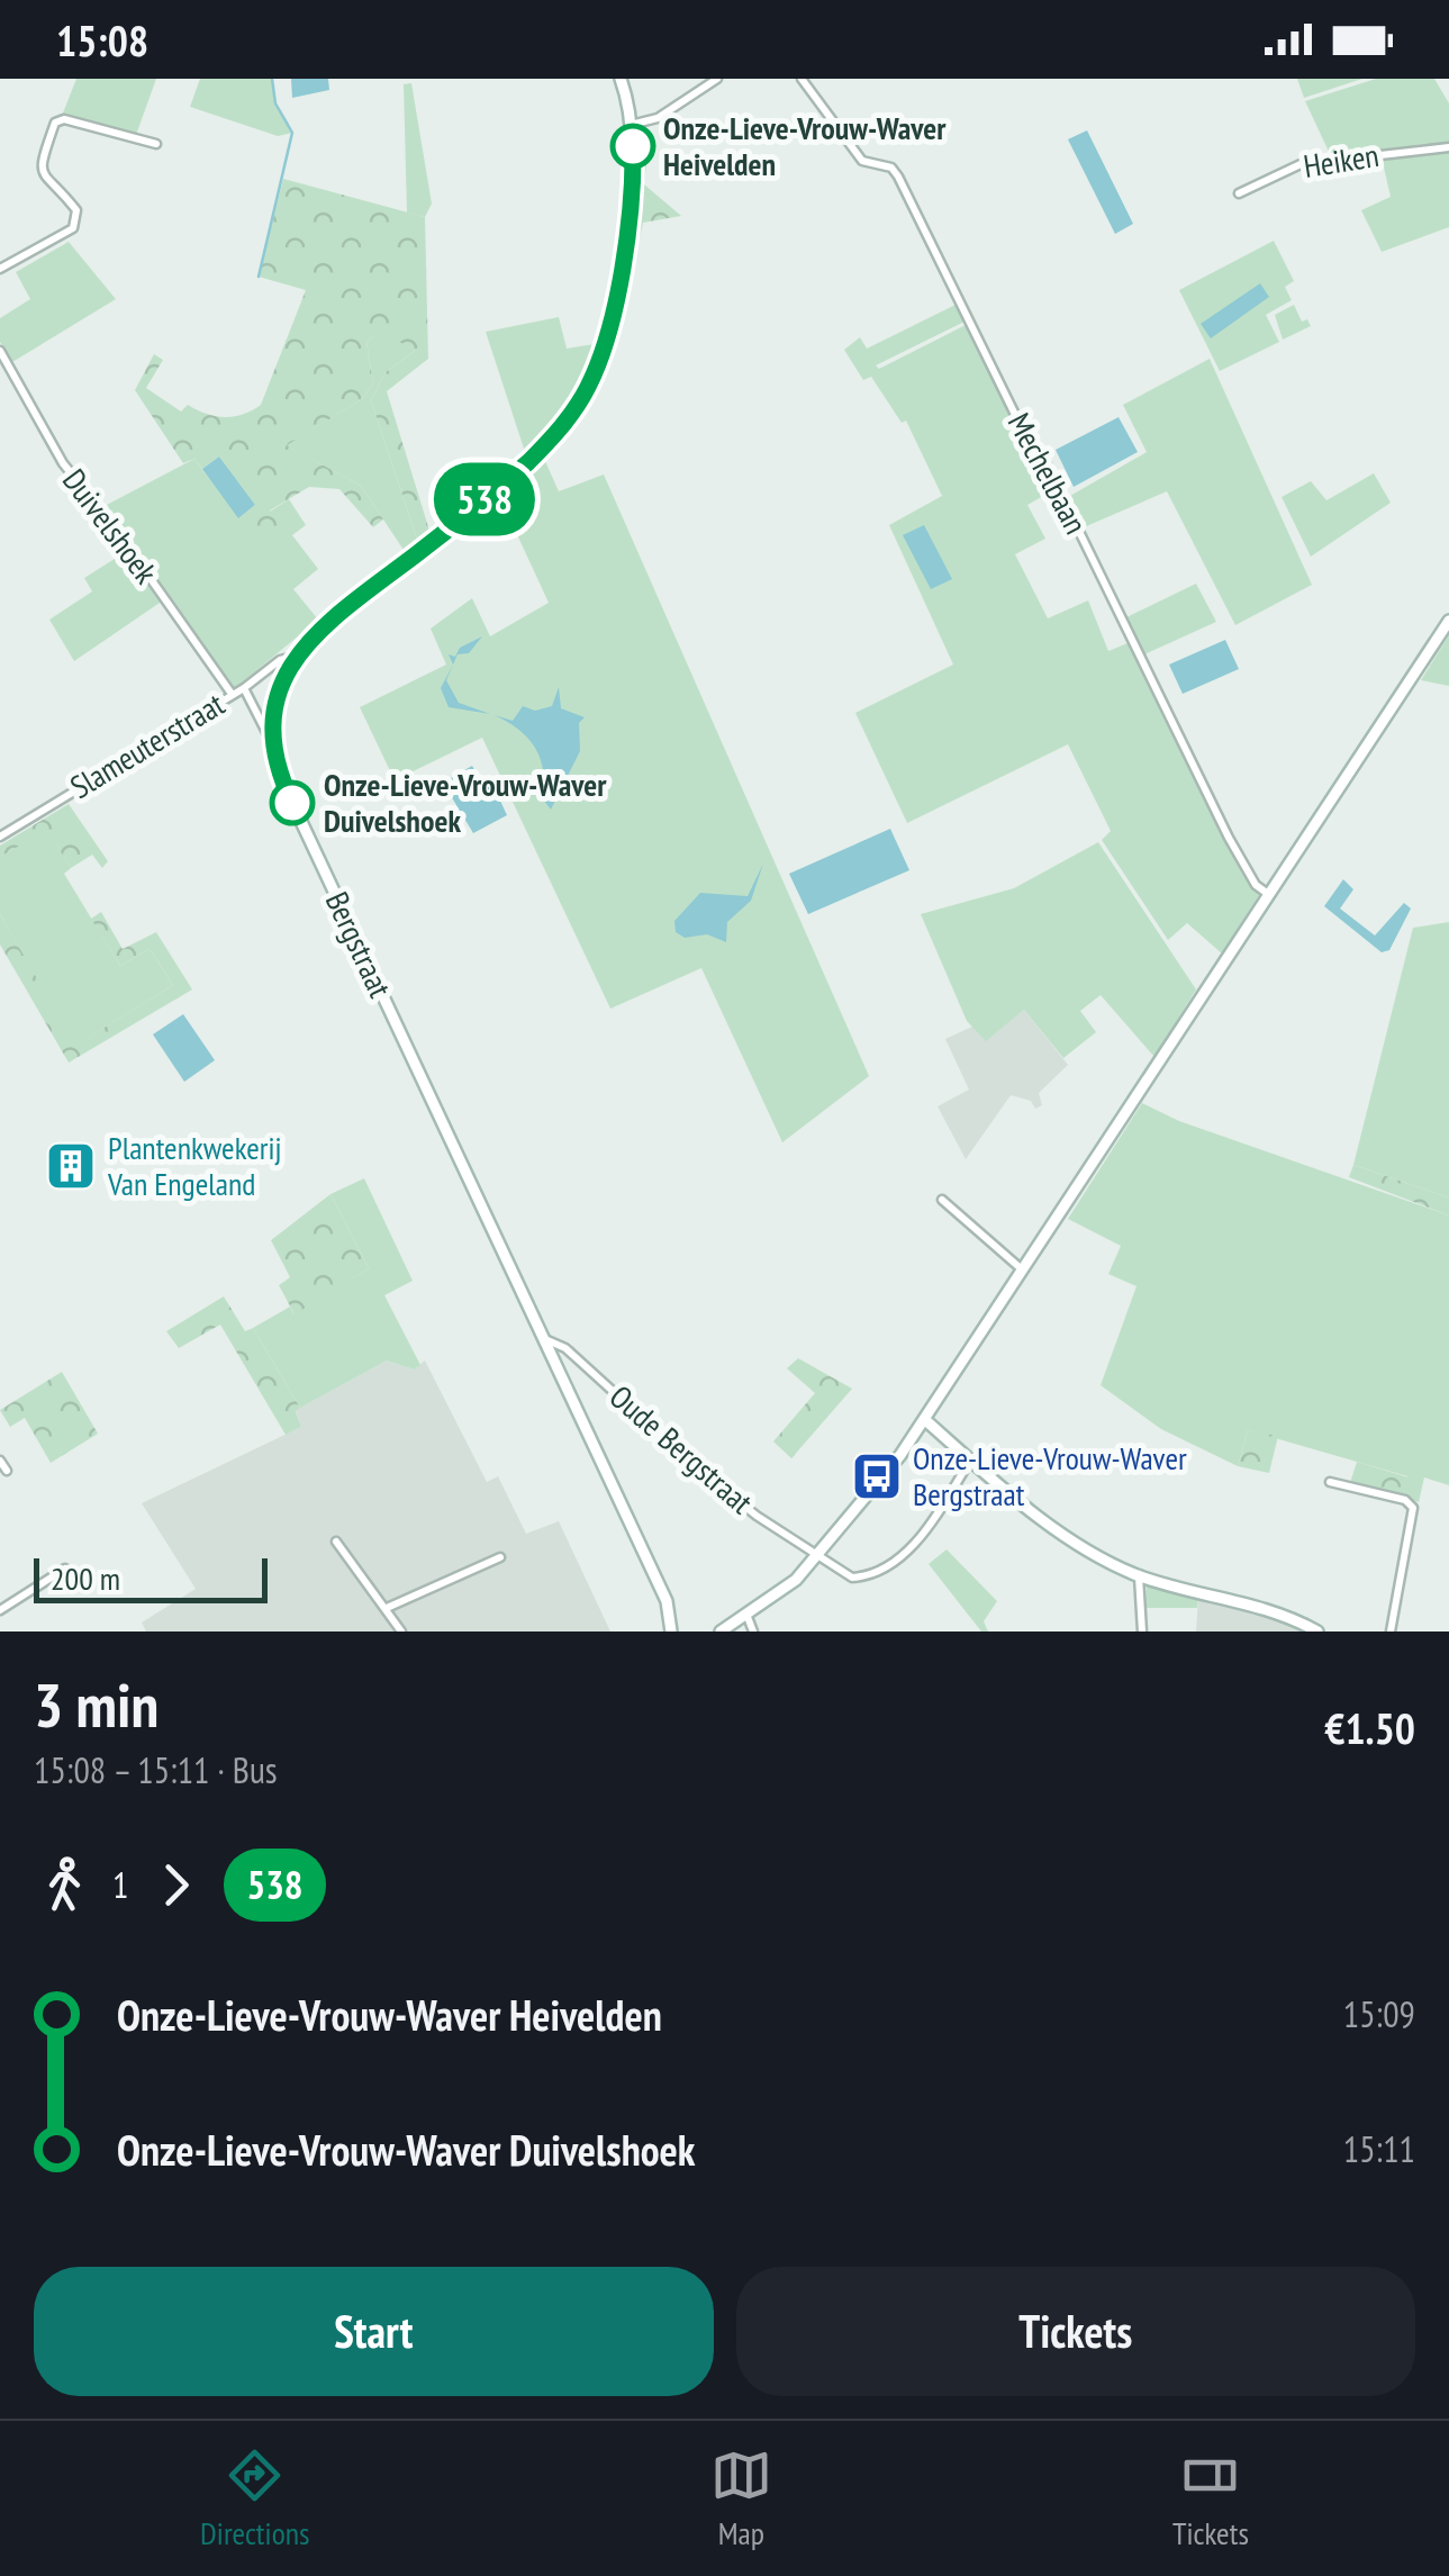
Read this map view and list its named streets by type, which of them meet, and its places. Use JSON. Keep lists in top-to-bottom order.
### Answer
{
  "streets": {
    "street": [
      "Heiken",
      "Mechelbaan",
      "Duivelshoek",
      "Slameuterstraat",
      "Bergstraat",
      "Oude Bergstraat"
    ]
  },
  "crossings": [
    ["Duivelshoek", "Slameuterstraat"],
    ["Slameuterstraat", "Bergstraat"],
    ["Bergstraat", "Oude Bergstraat"]
  ],
  "places": {
    "other": ["Onze-Lieve-Vrouw-Waver Heivelden", "Onze-Lieve-Vrouw-Waver Duivelshoek"],
    "building": ["Plantenkwekerij Van Engeland"],
    "bus stop": ["Onze-Lieve-Vrouw-Waver Bergstraat"]
  },
  "lines": ["bus line 538"],
  "scale_bar": "200 m",
  "page": {
    "status": "15:08",
    "on_map": "538",
    "scale": "200 m",
    "heading": ["3 min", "15:08 – 15:11 · Bus", "€1.50"],
    "legs": ["1", "538"],
    "list": [
      {
        "name": "Onze-Lieve-Vrouw-Waver Heivelden",
        "value": "15:09"
      },
      {
        "name": "Onze-Lieve-Vrouw-Waver Duivelshoek",
        "value": "15:11"
      }
    ],
    "buttons": ["Start", "Tickets"],
    "tabs": ["Directions", "Map", "Tickets"]
  }
}
